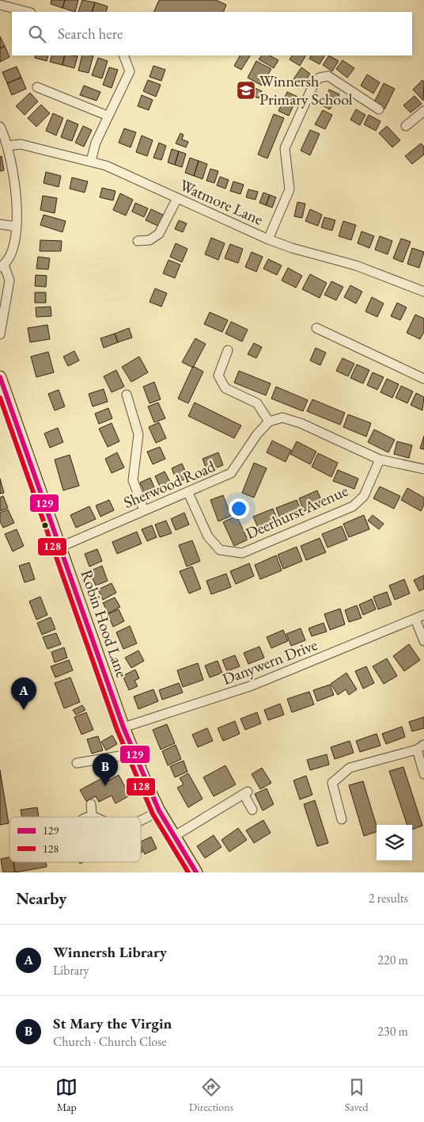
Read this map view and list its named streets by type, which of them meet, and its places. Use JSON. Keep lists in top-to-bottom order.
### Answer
{
  "streets": {
    "main road": ["Robin Hood Lane"],
    "street": [
      "Watmore Lane",
      "Sherwood Road",
      "Deerhurst Avenue",
      "Danywern Drive"
    ]
  },
  "crossings": [
    ["Sherwood Road", "Deerhurst Avenue"],
    ["Sherwood Road", "Robin Hood Lane"],
    ["Robin Hood Lane", "Danywern Drive"]
  ],
  "places": {
    "school or university": ["Winnersh Primary School"]
  },
  "lines": ["transit line 129", "transit line 128"],
  "legend": ["129", "128"],
  "page": {
    "search": "Search here",
    "pins": ["A", "B"],
    "heading": ["Nearby", "2 results"],
    "list": [
      {
        "mark": "A",
        "name": "Winnersh Library",
        "note": "Library",
        "value": "220 m"
      },
      {
        "mark": "B",
        "name": "St Mary the Virgin",
        "note": "Church · Church Close",
        "value": "230 m"
      }
    ],
    "nav": ["Map", "Directions", "Saved"]
  }
}
